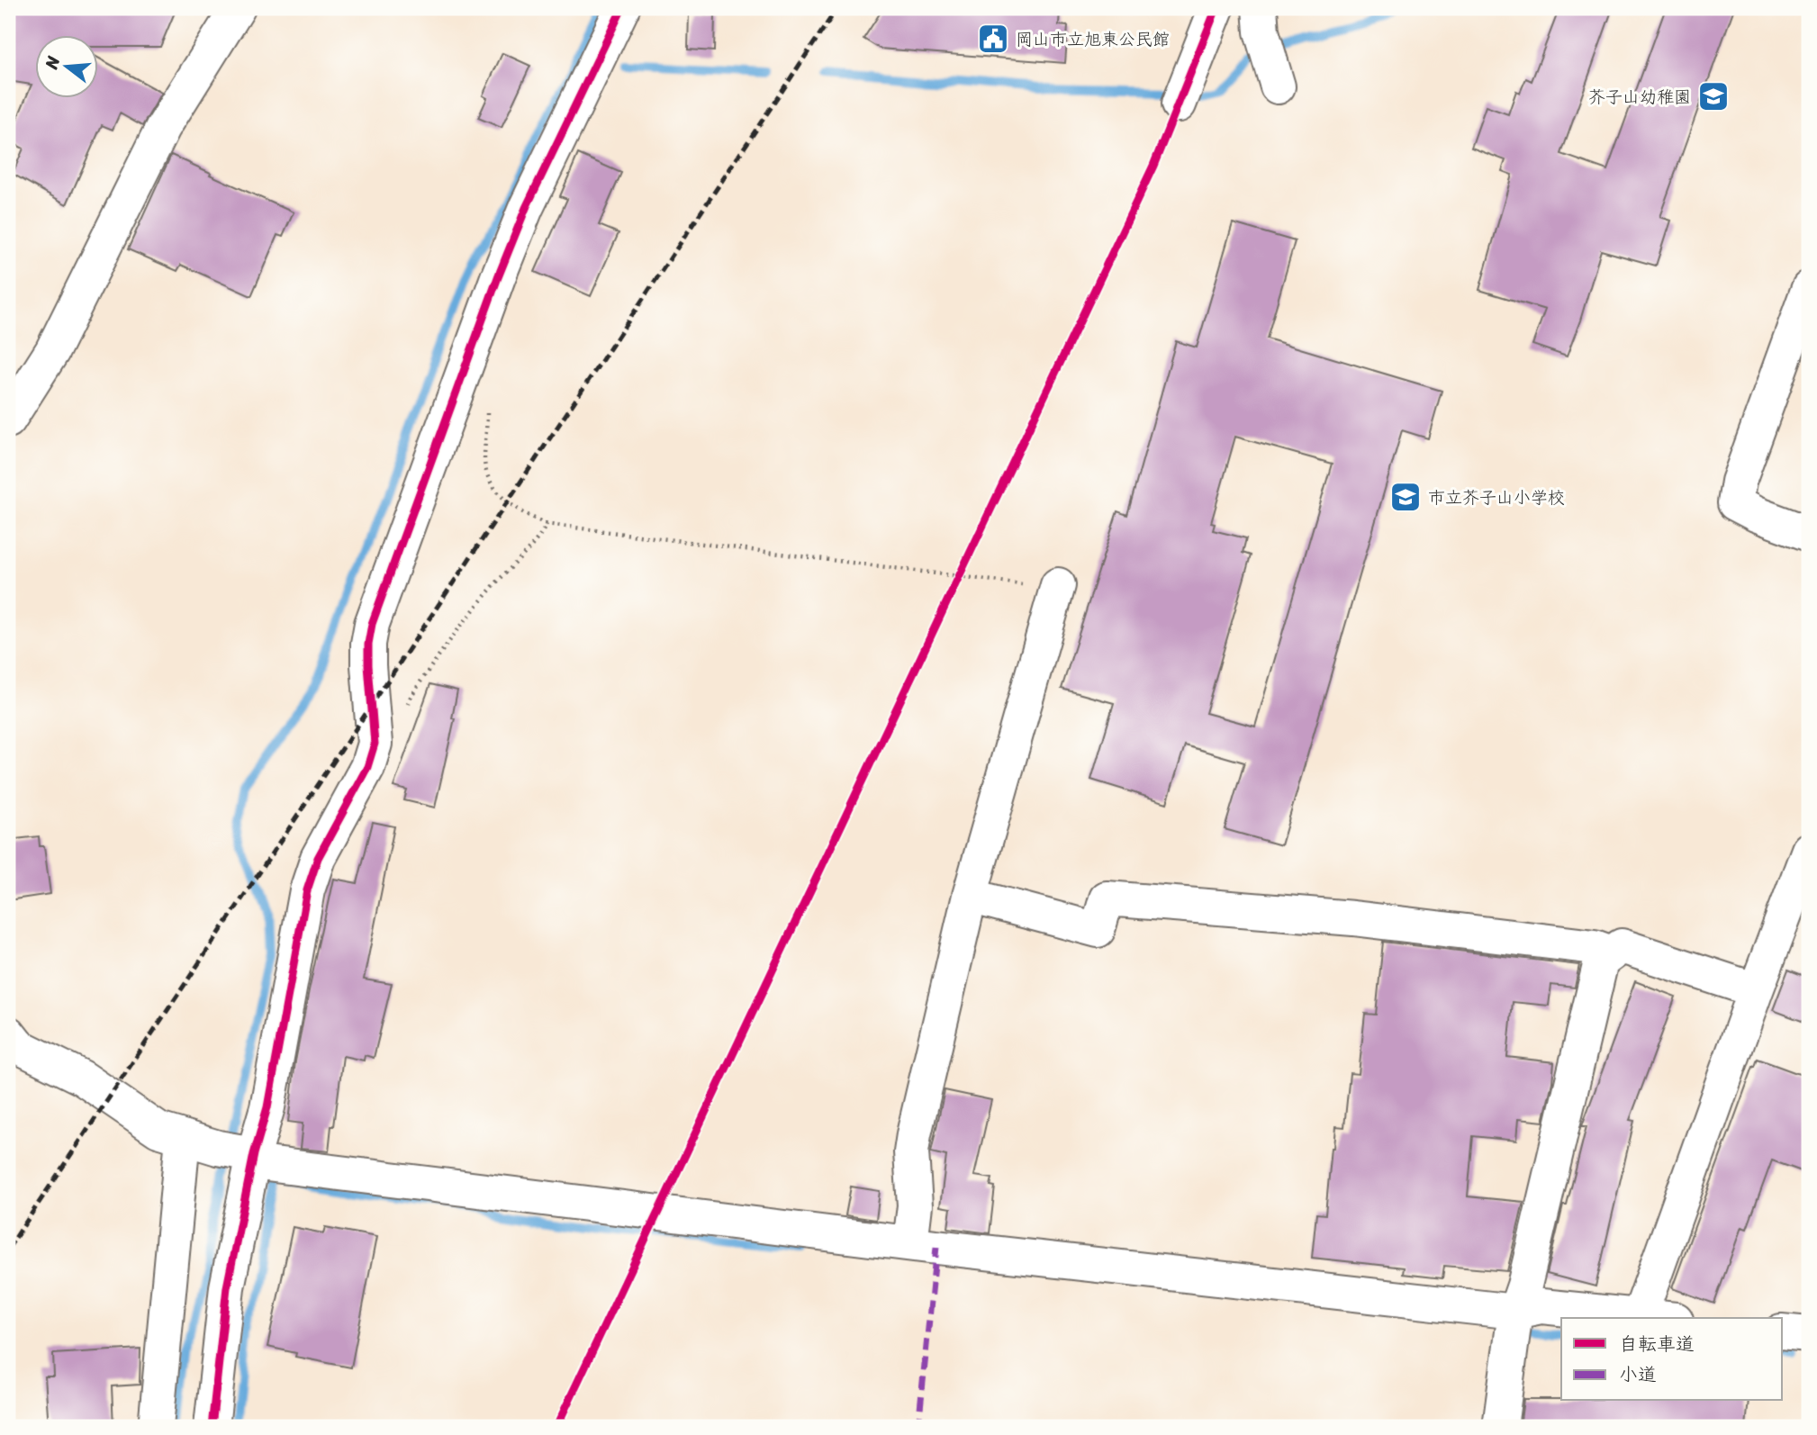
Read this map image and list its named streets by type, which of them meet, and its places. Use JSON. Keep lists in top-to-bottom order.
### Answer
{
  "places": {
    "public building": ["岡山市立旭東公民館"],
    "school or university": ["芥子山幼稚園", "市立芥子山小学校"]
  },
  "legend": ["自転車道", "小道"],
  "north": "left"
}
